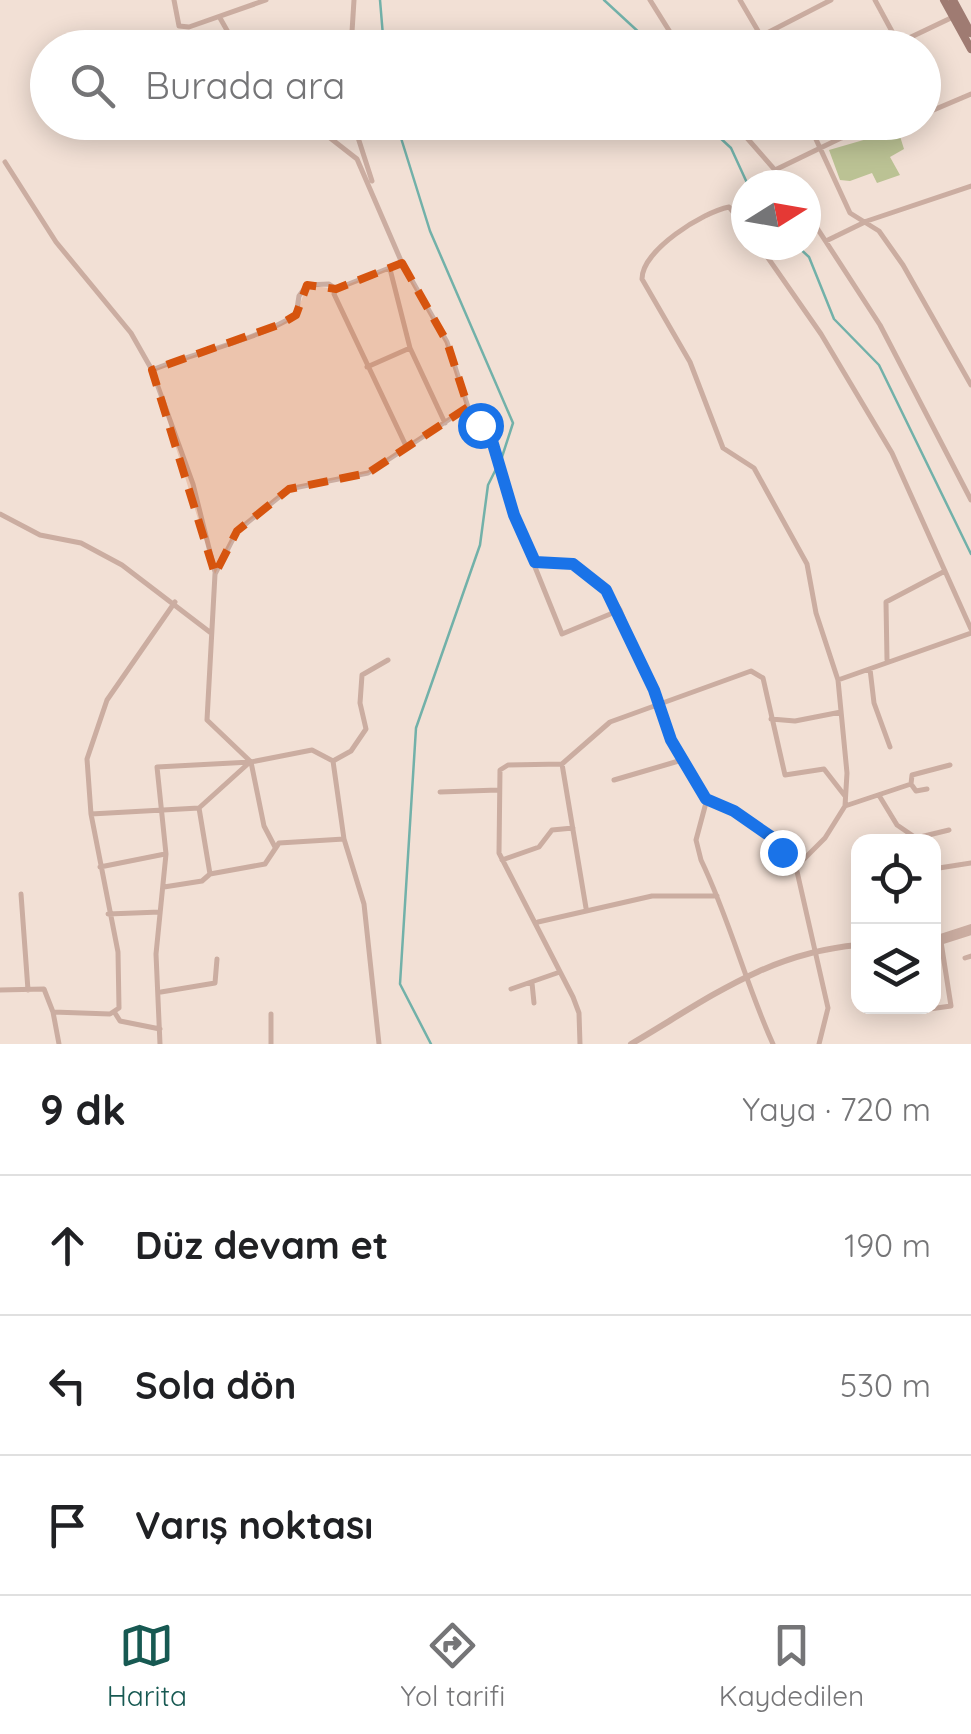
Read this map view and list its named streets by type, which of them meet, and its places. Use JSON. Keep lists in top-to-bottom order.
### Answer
{
  "north": "right",
  "page": {
    "search": "Burada ara",
    "heading": ["9 dk", "Yaya · 720 m"],
    "list": [
      ["Düz devam et", "190 m"],
      ["Sola dön", "530 m"],
      "Varış noktası"
    ],
    "nav": ["Harita", "Yol tarifi", "Kaydedilen"]
  }
}
